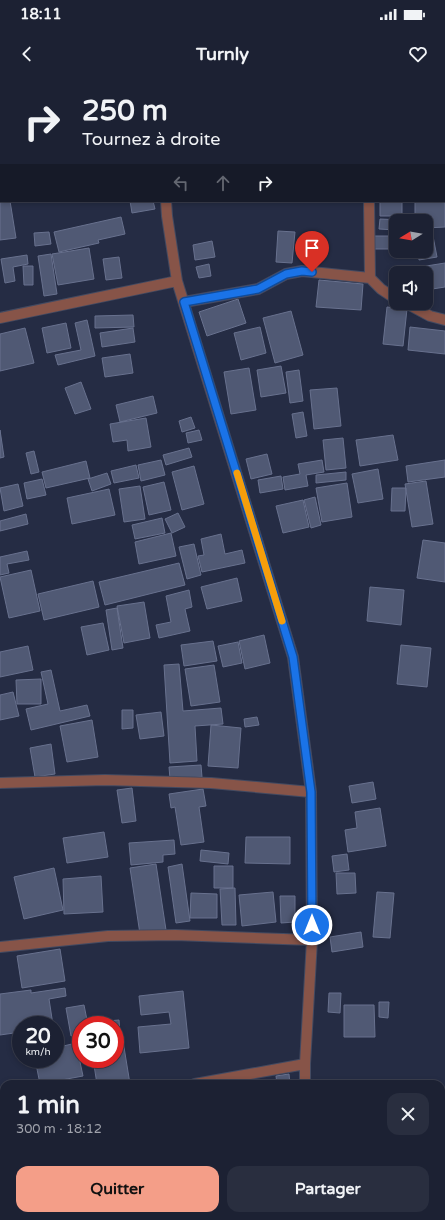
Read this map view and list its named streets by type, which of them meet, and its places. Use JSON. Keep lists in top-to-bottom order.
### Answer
{
  "north": "left",
  "page": {
    "status": "18:11",
    "header": "Turnly",
    "turn": ["250 m", "Tournez à droite"],
    "speed": "20 km/h",
    "limit": "30",
    "heading": ["1 min", "300 m · 18:12"],
    "buttons": ["Quitter", "Partager"]
  }
}
